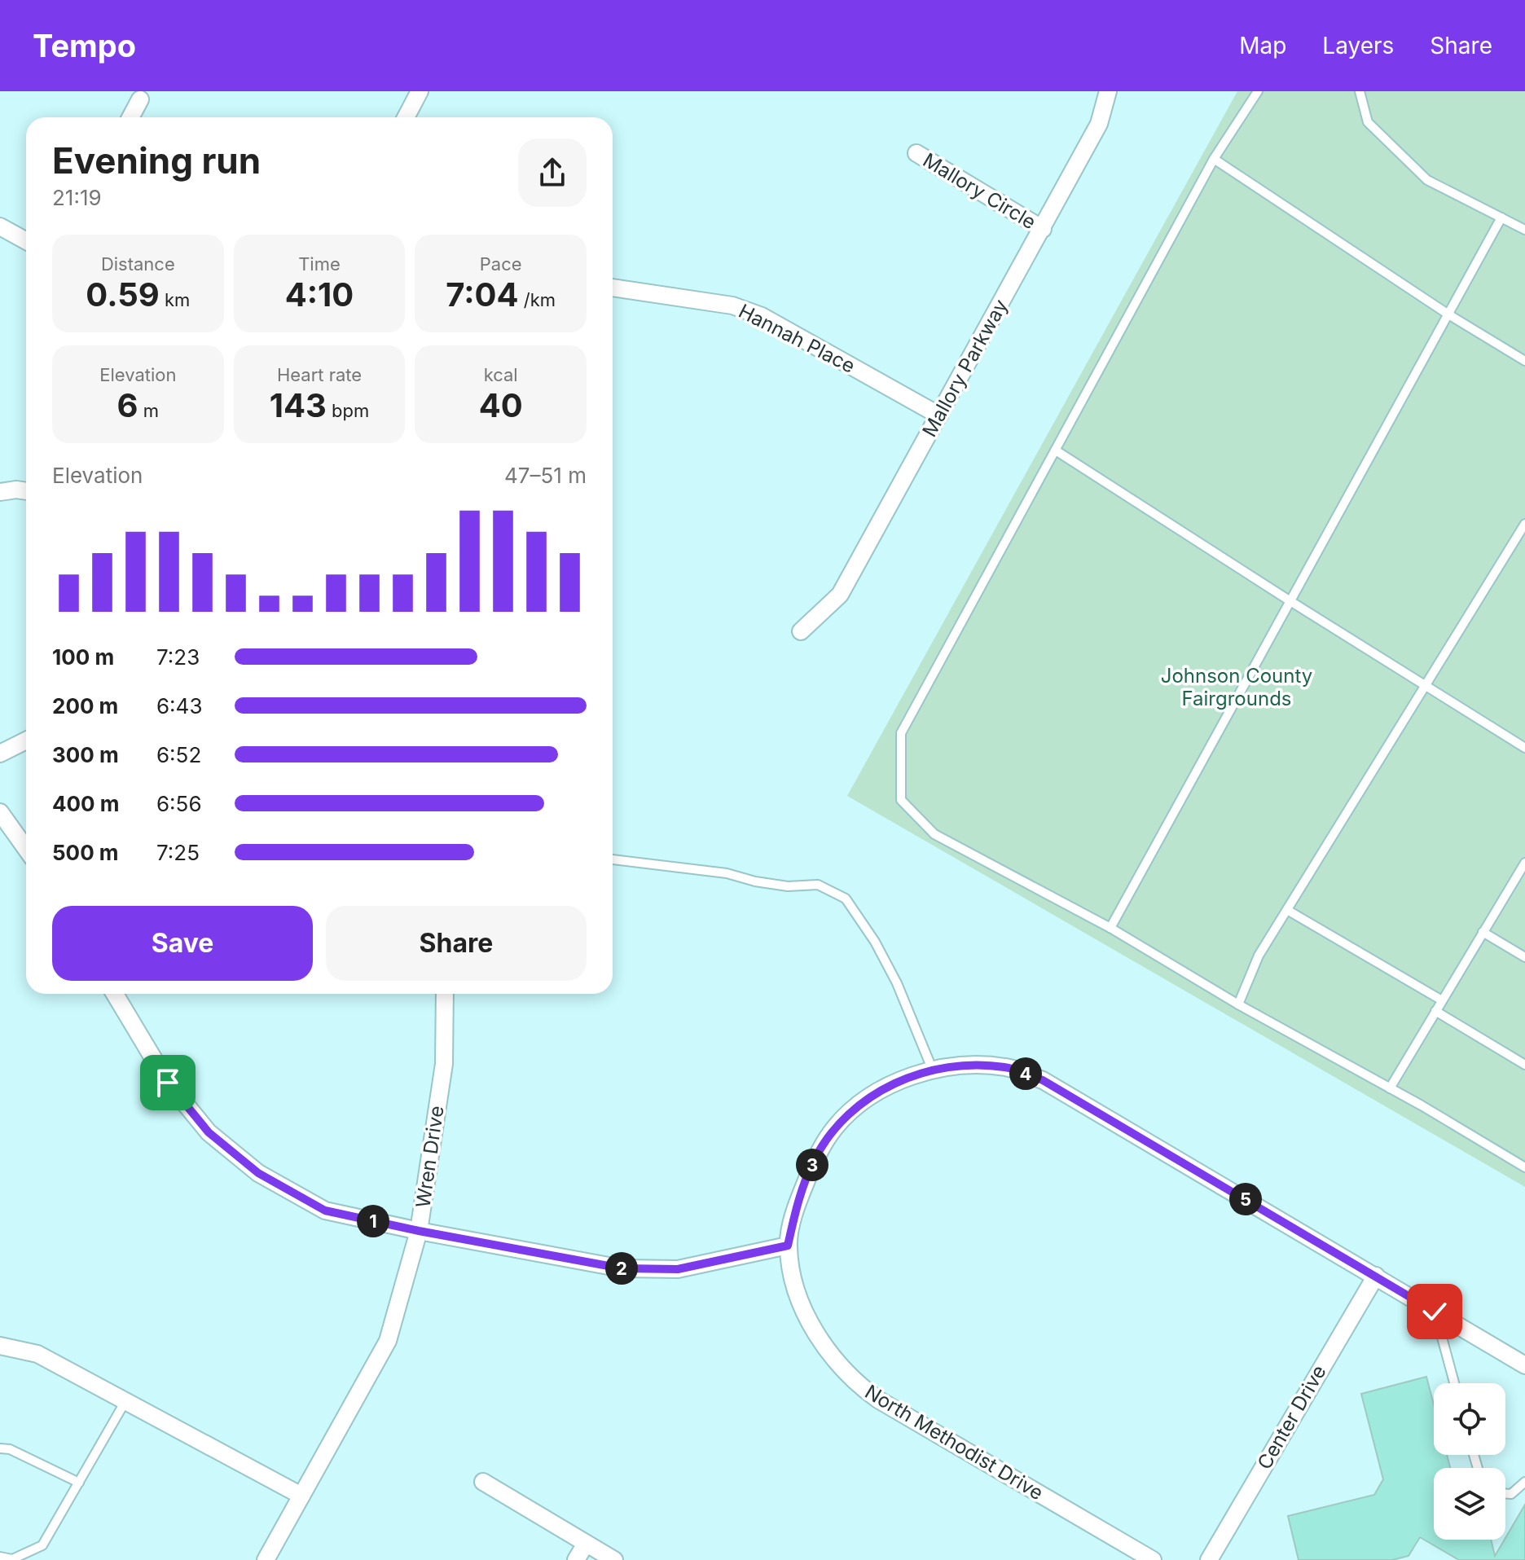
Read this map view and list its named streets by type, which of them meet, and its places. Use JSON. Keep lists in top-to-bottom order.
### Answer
{
  "streets": {
    "street": [
      "Mallory Circle",
      "Hannah Place",
      "Mallory Parkway",
      "Wren Drive",
      "Center Drive",
      "North Methodist Drive"
    ]
  },
  "crossings": [
    ["Mallory Circle", "Mallory Parkway"],
    ["Hannah Place", "Mallory Parkway"],
    ["Center Drive", "North Methodist Drive"]
  ],
  "parks": ["Johnson County Fairgrounds"],
  "page": {
    "header": "Tempo",
    "nav": ["Map", "Layers", "Share"],
    "heading": ["Evening run", "21:19"],
    "stats": [
      ["Distance", "0.59 km"],
      ["Time", "4:10"],
      ["Pace", "7:04 /km"],
      ["Elevation", "6 m"],
      ["Heart rate", "143 bpm"],
      ["kcal", "40"]
    ],
    "chart": ["Elevation", "47–51 m"],
    "list": [
      {
        "name": "100 m",
        "note": "7:23"
      },
      {
        "name": "200 m",
        "note": "6:43"
      },
      {
        "name": "300 m",
        "note": "6:52"
      },
      {
        "name": "400 m",
        "note": "6:56"
      },
      {
        "name": "500 m",
        "note": "7:25"
      }
    ],
    "buttons": ["Save", "Share"],
    "pins": [
      "4",
      "3",
      "5",
      "1",
      "2"
    ]
  }
}
